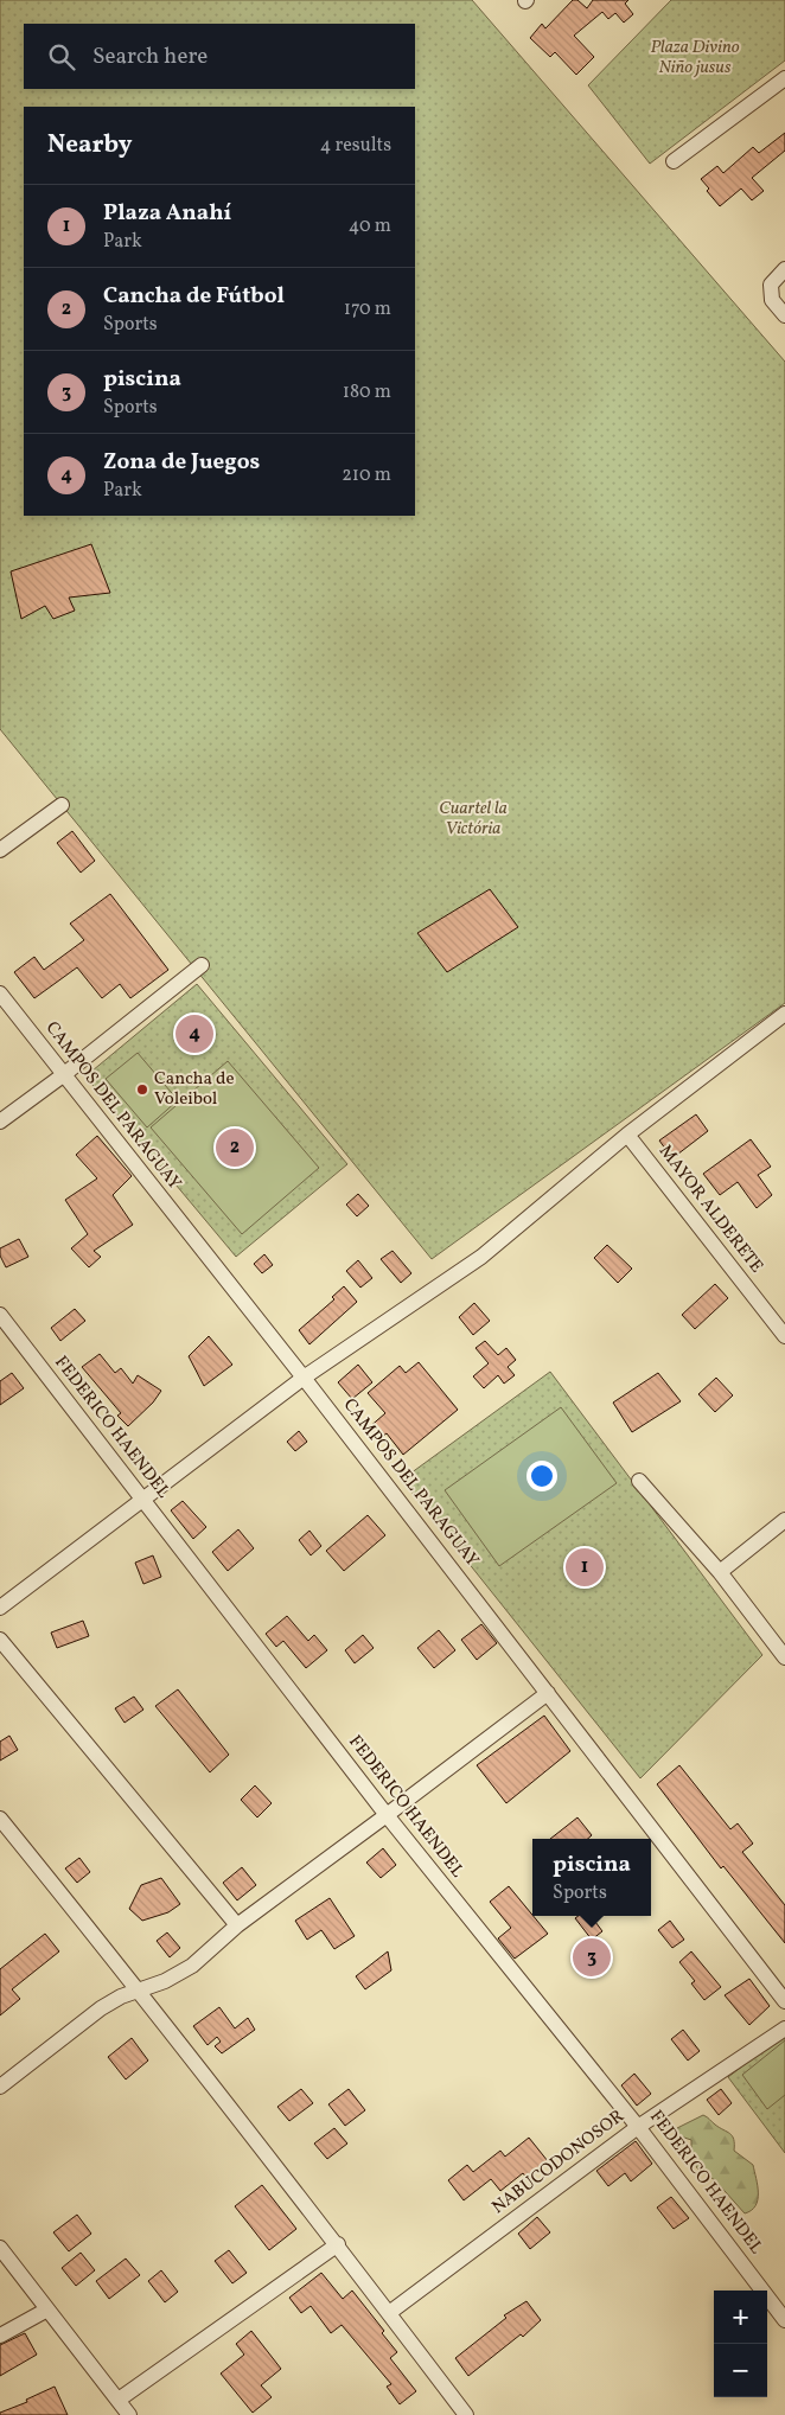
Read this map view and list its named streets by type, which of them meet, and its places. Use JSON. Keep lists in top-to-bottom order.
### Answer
{
  "streets": {
    "street": [
      "CAMPOS DEL PARAGUAY",
      "MAYOR ALDERETE",
      "FEDERICO HAENDEL",
      "NABUCODONOSOR"
    ]
  },
  "crossings": [
    ["FEDERICO HAENDEL", "NABUCODONOSOR"]
  ],
  "parks": ["Plaza Divino Niño jusus", "Cuartel la Victória"],
  "places": ["Cancha de Voleibol"],
  "page": {
    "search": "Search here",
    "heading": ["Nearby", "4 results"],
    "list": [
      {
        "mark": "1",
        "name": "Plaza Anahí",
        "note": "Park",
        "value": "40 m"
      },
      {
        "mark": "2",
        "name": "Cancha de Fútbol",
        "note": "Sports",
        "value": "170 m"
      },
      {
        "mark": "3",
        "name": "piscina",
        "note": "Sports",
        "value": "180 m"
      },
      {
        "mark": "4",
        "name": "Zona de Juegos",
        "note": "Park",
        "value": "210 m"
      }
    ],
    "pins": [
      "4",
      "2",
      "1",
      "3"
    ],
    "popup": ["piscina", "Sports"],
    "map_buttons": ["+", "−"]
  }
}
